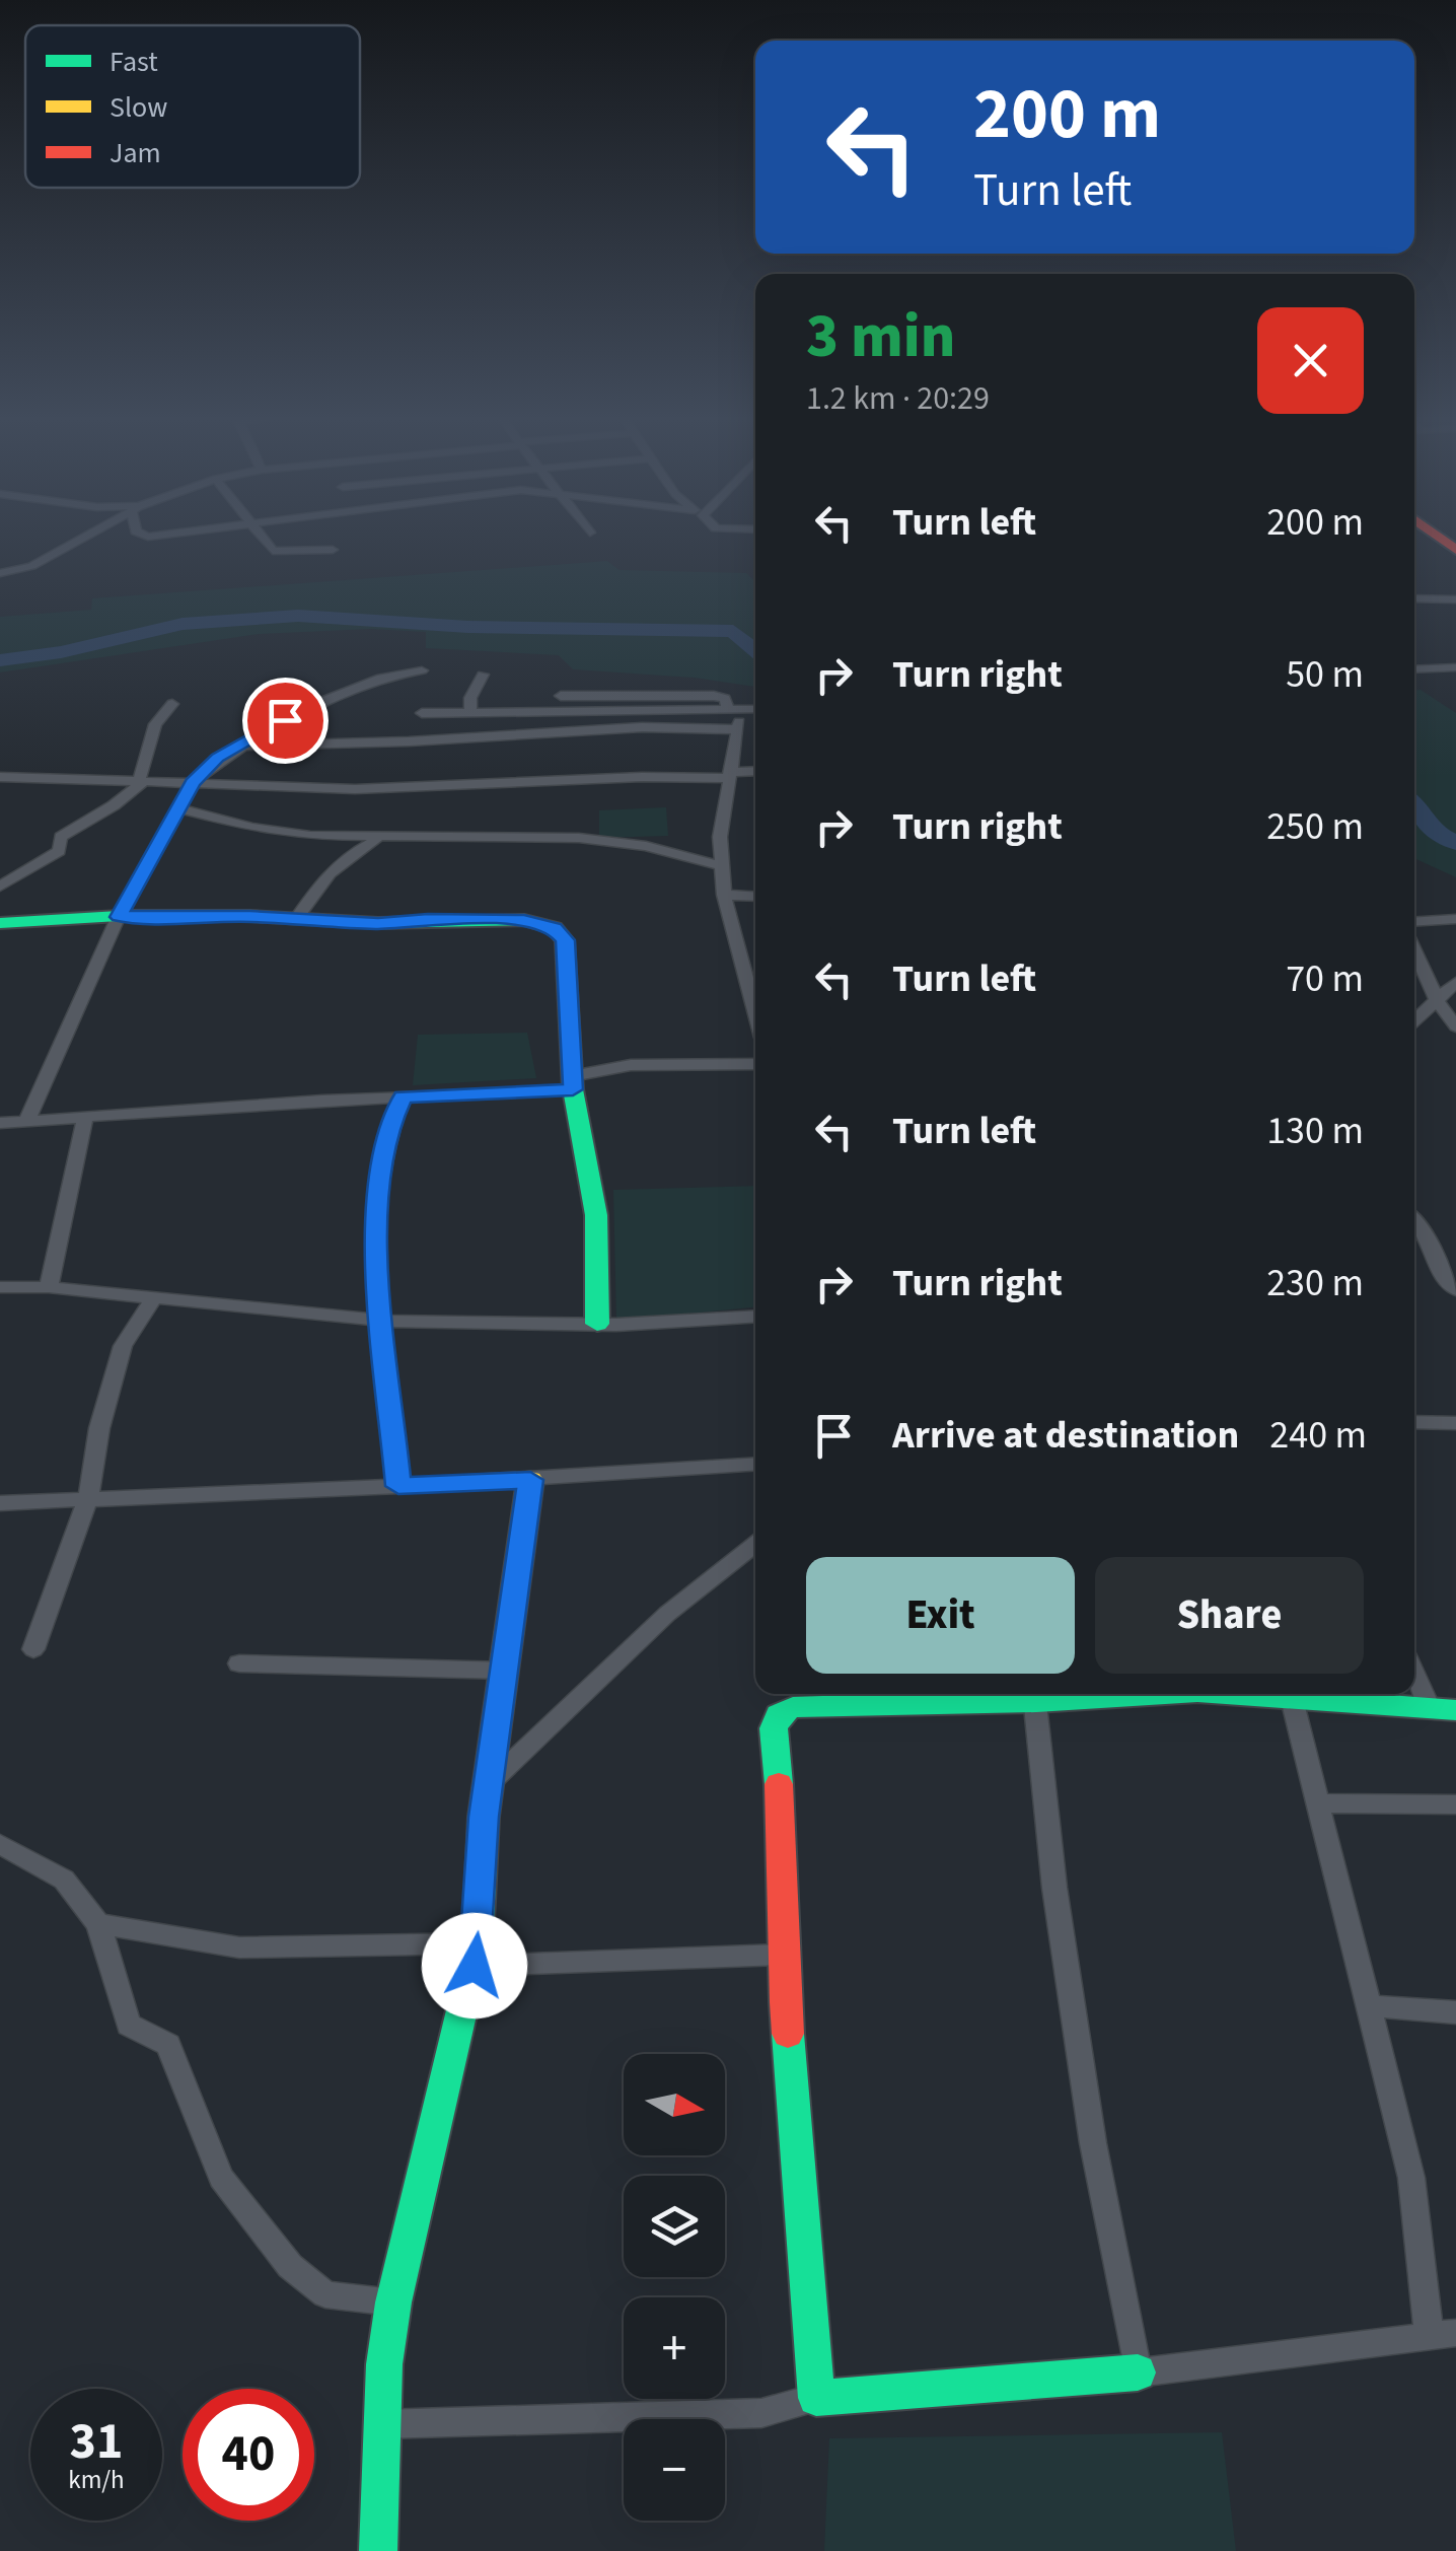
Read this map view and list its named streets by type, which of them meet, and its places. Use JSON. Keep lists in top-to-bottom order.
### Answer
{
  "legend": ["Fast", "Slow", "Jam"],
  "north": "right",
  "page": {
    "turn": ["200 m", "Turn left"],
    "heading": ["3 min", "1.2 km · 20:29"],
    "list": [
      {
        "name": "Turn left",
        "value": "200 m"
      },
      {
        "name": "Turn right",
        "value": "50 m"
      },
      {
        "name": "Turn right",
        "value": "250 m"
      },
      {
        "name": "Turn left",
        "value": "70 m"
      },
      {
        "name": "Turn left",
        "value": "130 m"
      },
      {
        "name": "Turn right",
        "value": "230 m"
      },
      {
        "name": "Arrive at destination",
        "value": "240 m"
      }
    ],
    "buttons": ["Exit", "Share"],
    "map_buttons": ["+", "−"],
    "speed": "31 km/h",
    "limit": "40"
  }
}
